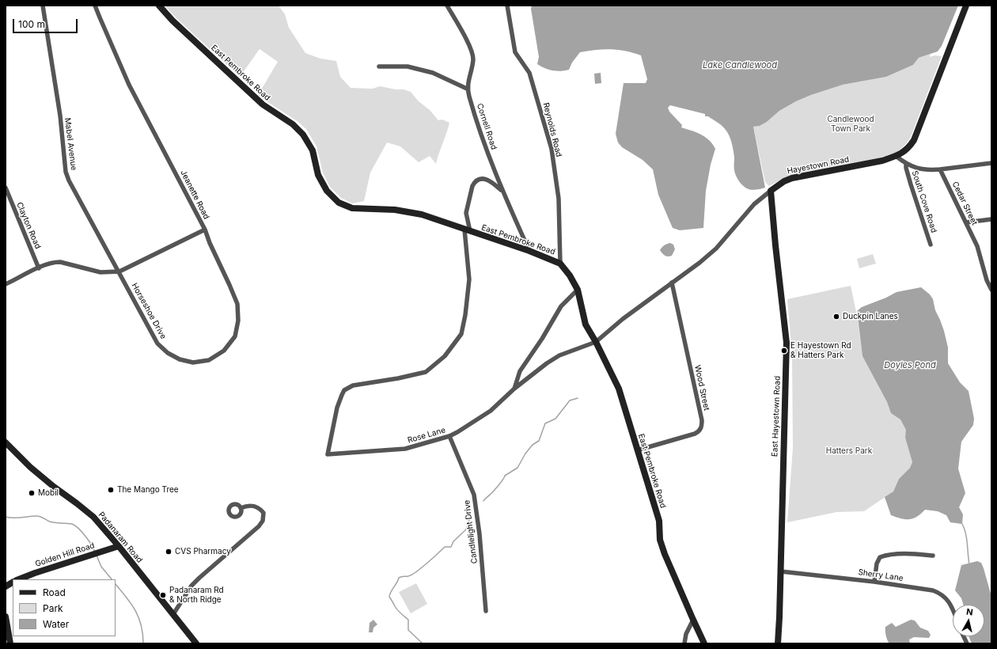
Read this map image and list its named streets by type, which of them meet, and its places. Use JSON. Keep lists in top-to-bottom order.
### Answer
{
  "streets": {
    "street": [
      "East Pembroke Road",
      "Cornell Road",
      "Reynolds Road",
      "Mabel Avenue",
      "Hayestown Road",
      "Jeanette Road",
      "South Cove Road",
      "Cedar Street",
      "Clayton Road",
      "Horseshoe Drive",
      "Wood Street",
      "East Hayestown Road",
      "Rose Lane",
      "Candlelight Drive",
      "Padanaram Road",
      "Golden Hill Road",
      "Sherry Lane"
    ]
  },
  "crossings": [
    ["East Pembroke Road", "Cornell Road"],
    ["East Pembroke Road", "Reynolds Road"],
    ["East Pembroke Road", "Hayestown Road"],
    ["East Pembroke Road", "Wood Street"],
    ["East Pembroke Road", "Rose Lane"],
    ["Mabel Avenue", "Jeanette Road"],
    ["Mabel Avenue", "Horseshoe Drive"],
    ["Hayestown Road", "Wood Street"],
    ["Hayestown Road", "East Hayestown Road"],
    ["Hayestown Road", "Rose Lane"],
    ["Jeanette Road", "Clayton Road"],
    ["Jeanette Road", "Horseshoe Drive"],
    ["East Hayestown Road", "Sherry Lane"],
    ["Rose Lane", "Candlelight Drive"],
    ["Padanaram Road", "Golden Hill Road"]
  ],
  "water": ["Lake Candlewood", "Doyles Pond"],
  "parks": ["Candlewood Town Park", "Hatters Park"],
  "places": [
    "Duckpin Lanes",
    "E Hayestown Rd & Hatters Park",
    "The Mango Tree",
    "Mobil",
    "CVS Pharmacy",
    "Padanaram Rd & North Ridge"
  ],
  "legend": ["Road", "Park", "Water"],
  "scale_bar": "100 m",
  "north": "top"
}
